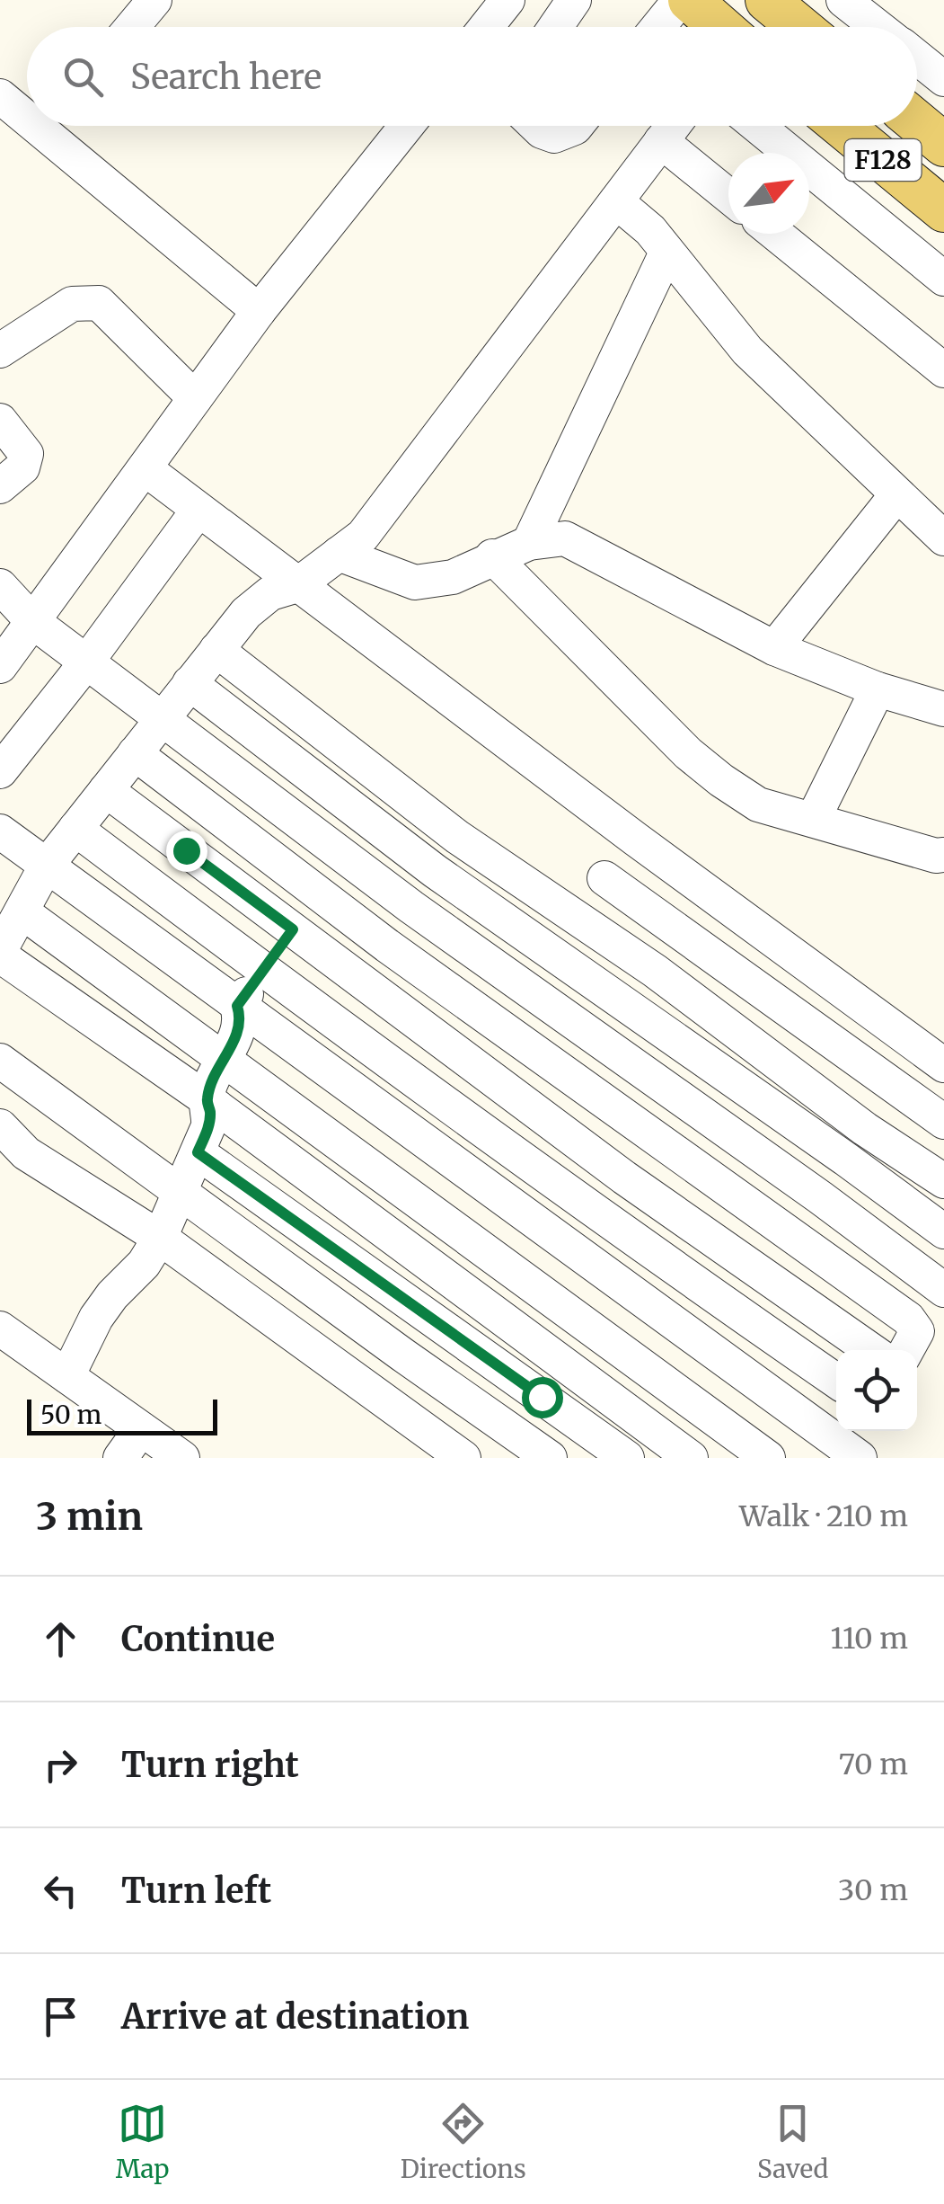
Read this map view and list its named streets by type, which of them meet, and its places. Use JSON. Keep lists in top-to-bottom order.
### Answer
{
  "streets": {
    "main road": ["F128"]
  },
  "scale_bar": "50 m",
  "north": "top right",
  "page": {
    "search": "Search here",
    "scale": "50 m",
    "heading": ["3 min", "Walk · 210 m"],
    "list": [
      ["Continue", "110 m"],
      ["Turn right", "70 m"],
      ["Turn left", "30 m"],
      "Arrive at destination"
    ],
    "nav": ["Map", "Directions", "Saved"]
  }
}
